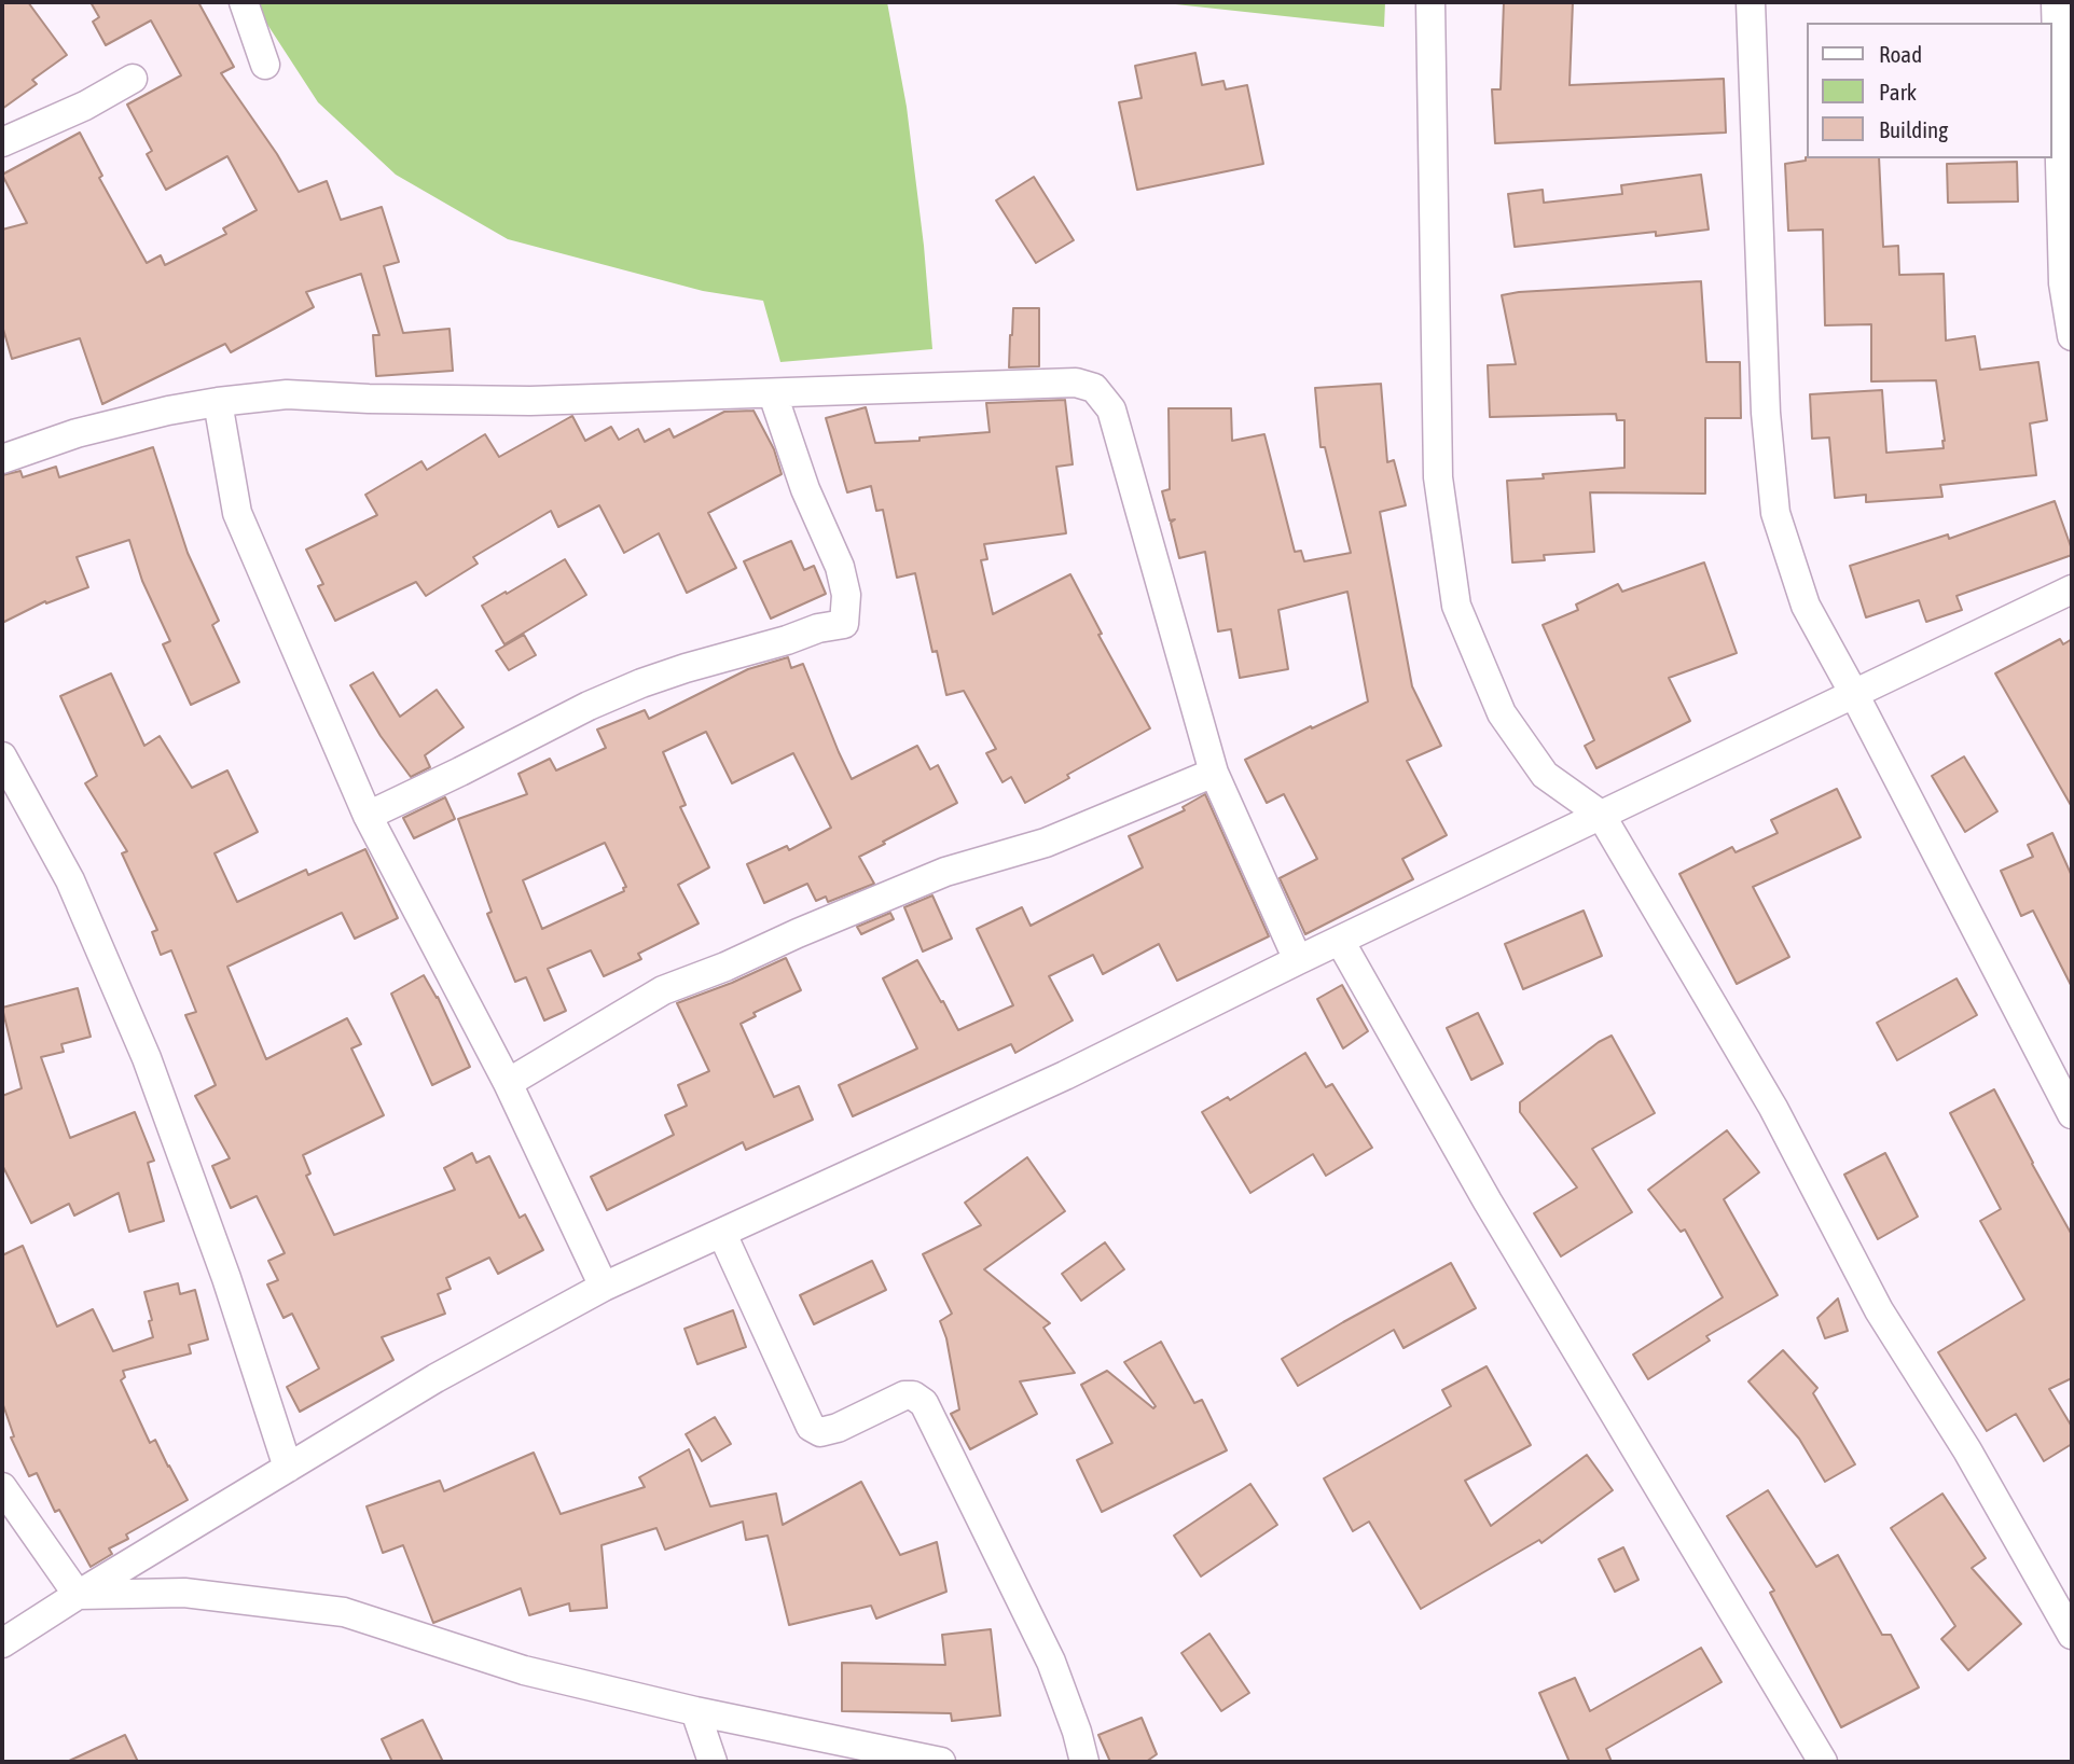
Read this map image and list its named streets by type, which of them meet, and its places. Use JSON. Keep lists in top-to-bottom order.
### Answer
{
  "legend": ["Road", "Park", "Building"]
}
